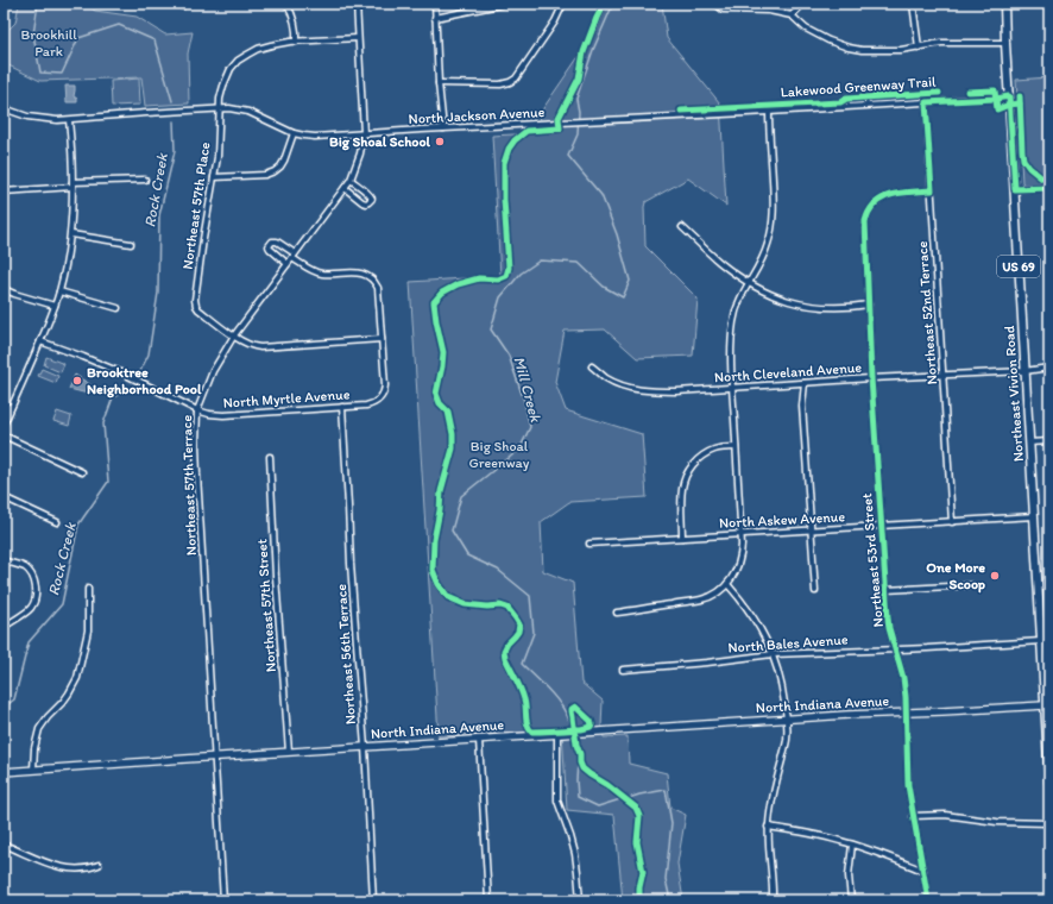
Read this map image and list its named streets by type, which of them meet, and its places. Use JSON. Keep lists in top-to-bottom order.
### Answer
{
  "streets": {
    "main road": ["US 69", "Northeast Vivion Road"],
    "street": [
      "North Jackson Avenue",
      "Northeast 57th Place",
      "Northeast 52nd Terrace",
      "North Cleveland Avenue",
      "North Myrtle Avenue",
      "Northeast 57th Terrace",
      "North Askew Avenue",
      "Northeast 53rd Street",
      "Northeast 57th Street",
      "North Bales Avenue",
      "Northeast 56th Terrace",
      "North Indiana Avenue"
    ],
    "cycle path": ["Lakewood Greenway Trail"]
  },
  "crossings": [
    ["North Jackson Avenue", "Northeast 57th Place"],
    ["North Jackson Avenue", "Northeast 52nd Terrace"],
    ["North Jackson Avenue", "Northeast Vivion Road"],
    ["North Jackson Avenue", "Northeast 57th Terrace"],
    ["Northeast 57th Place", "Northeast 57th Terrace"],
    ["Northeast 52nd Terrace", "North Cleveland Avenue"],
    ["Northeast 52nd Terrace", "North Askew Avenue"],
    ["Northeast 52nd Terrace", "Northeast 53rd Street"],
    ["North Cleveland Avenue", "Northeast Vivion Road"],
    ["North Cleveland Avenue", "Northeast 53rd Street"],
    ["Northeast Vivion Road", "North Askew Avenue"],
    ["Northeast Vivion Road", "North Bales Avenue"],
    ["Northeast Vivion Road", "North Indiana Avenue"],
    ["North Myrtle Avenue", "Northeast 57th Terrace"],
    ["North Myrtle Avenue", "Northeast 56th Terrace"],
    ["Northeast 57th Terrace", "North Indiana Avenue"],
    ["North Askew Avenue", "Northeast 53rd Street"],
    ["Northeast 53rd Street", "North Bales Avenue"],
    ["Northeast 53rd Street", "North Indiana Avenue"],
    ["Northeast 57th Street", "North Indiana Avenue"],
    ["Northeast 56th Terrace", "North Indiana Avenue"]
  ],
  "water": ["Rock Creek", "Mill Creek"],
  "parks": ["Brookhill Park", "Big Shoal Greenway"],
  "places": ["Big Shoal School", "Brooktree Neighborhood Pool", "One More Scoop"]
}
